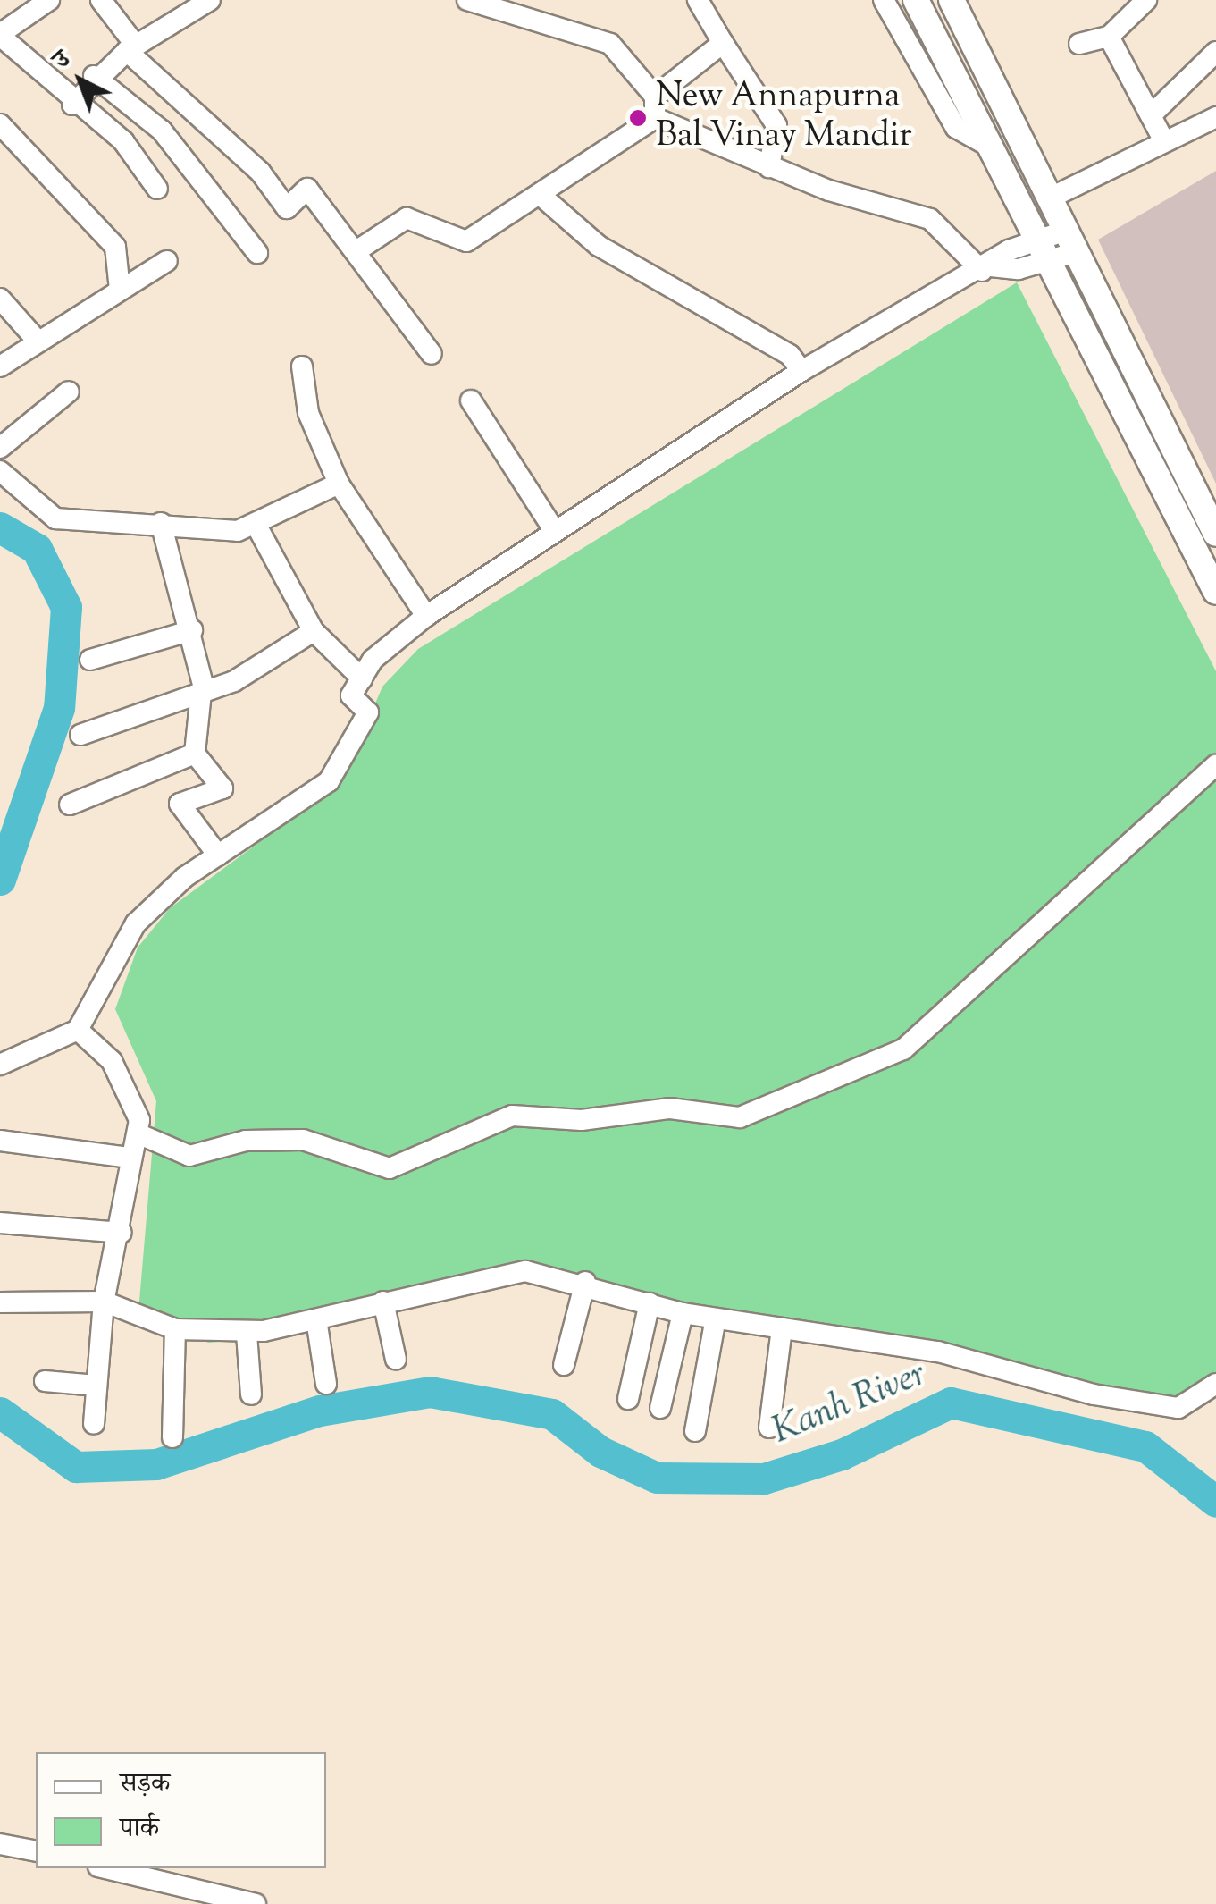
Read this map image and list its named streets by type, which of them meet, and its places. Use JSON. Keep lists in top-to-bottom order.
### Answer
{
  "water": ["Kanh River"],
  "places": ["New Annapurna Bal Vinay Mandir"],
  "legend": ["सड़क", "पार्क"],
  "north": "top left"
}
